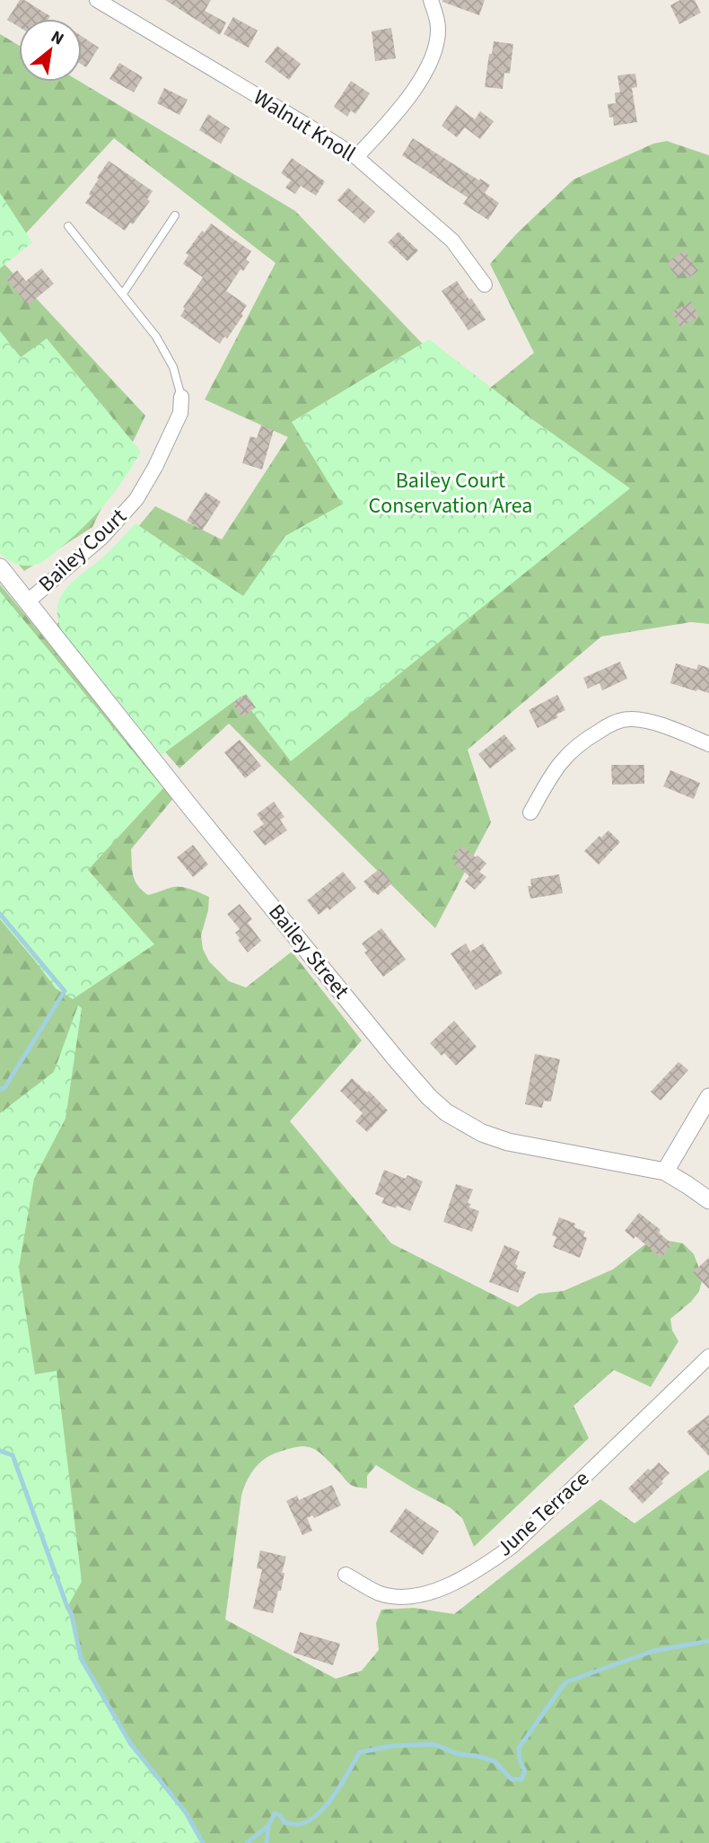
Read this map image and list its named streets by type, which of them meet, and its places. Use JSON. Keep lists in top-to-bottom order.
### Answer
{
  "streets": {
    "street": [
      "Walnut Knoll",
      "Bailey Court",
      "Bailey Street",
      "June Terrace"
    ]
  },
  "crossings": [
    ["Bailey Court", "Bailey Street"]
  ],
  "parks": ["Bailey Court Conservation Area"],
  "north": "top right"
}
